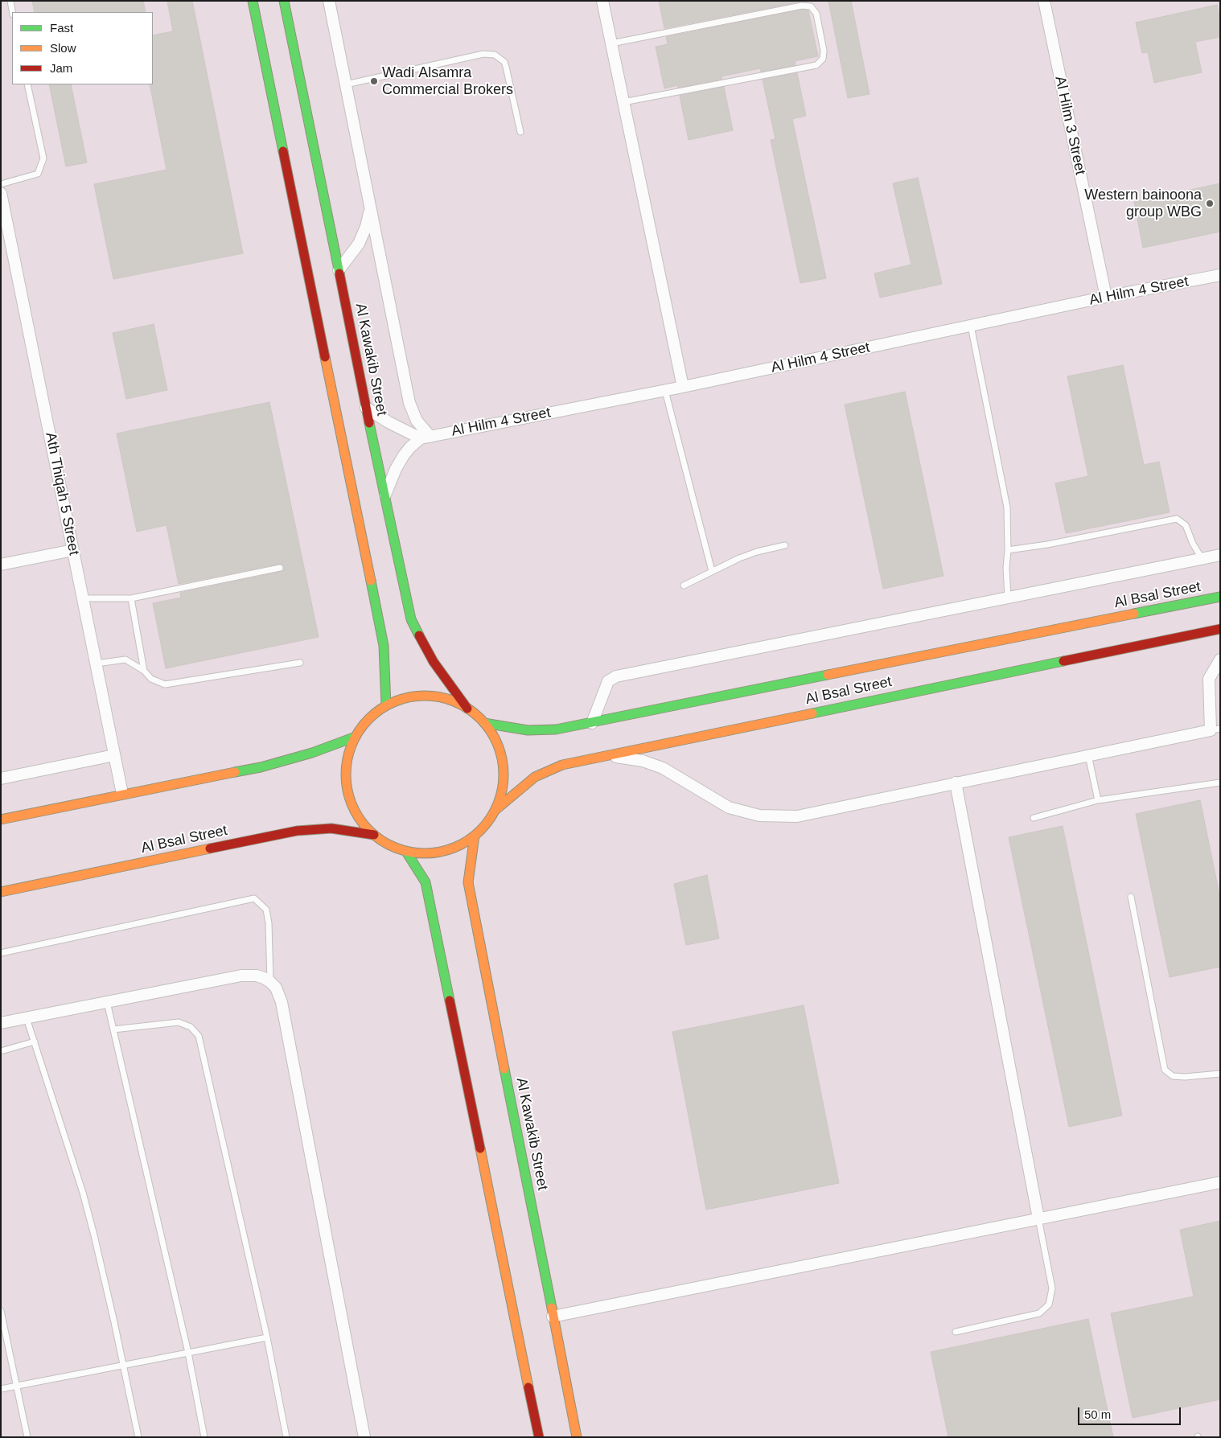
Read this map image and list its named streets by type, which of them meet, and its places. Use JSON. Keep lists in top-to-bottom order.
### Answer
{
  "streets": {
    "street": [
      "Al Hilm 3 Street",
      "Al Hilm 4 Street",
      "Al Kawakib Street",
      "Ath Thiqah 5 Street",
      "Al Bsal Street"
    ]
  },
  "crossings": [
    ["Al Hilm 3 Street", "Al Hilm 4 Street"]
  ],
  "places": ["Wadi Alsamra Commercial Brokers", "Western bainoona group WBG"],
  "legend": ["Fast", "Slow", "Jam"],
  "scale_bar": "50 m"
}
